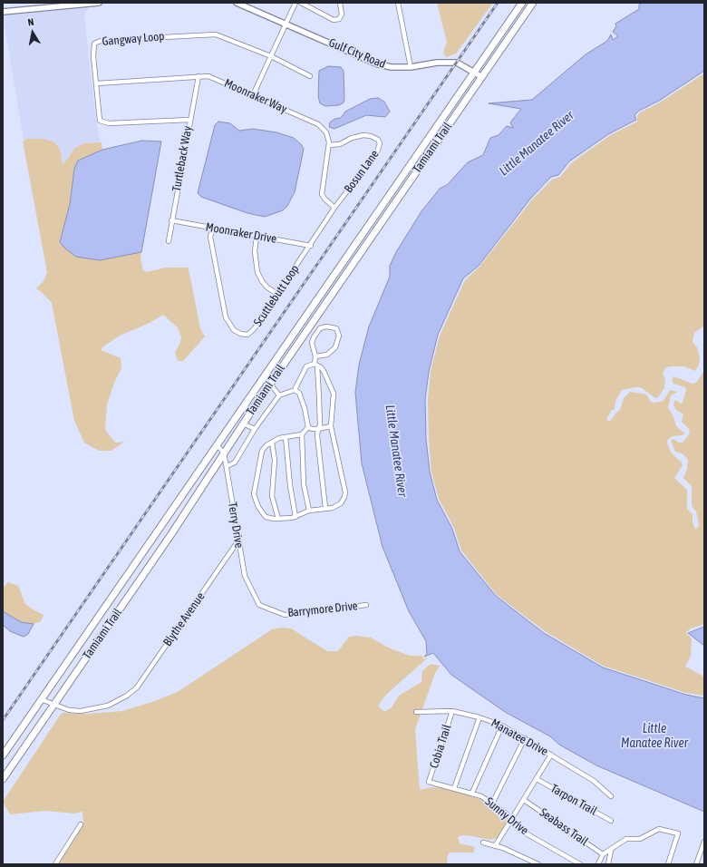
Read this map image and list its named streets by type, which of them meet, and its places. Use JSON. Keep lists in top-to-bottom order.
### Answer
{
  "streets": {
    "main road": ["Tamiami Trail"],
    "street": [
      "Gangway Loop",
      "Gulf City Road",
      "Moonraker Way",
      "Turtleback Way",
      "Bosun Lane",
      "Moonraker Drive",
      "Scuttlebutt Loop",
      "Terry Drive",
      "Barrymore Drive",
      "Blythe Avenue",
      "Manatee Drive",
      "Cobia Trail",
      "Tarpon Trail",
      "Sunny Drive",
      "Seabass Trail"
    ]
  },
  "crossings": [
    ["Gangway Loop", "Moonraker Way"],
    ["Gangway Loop", "Turtleback Way"],
    ["Gulf City Road", "Tamiami Trail"],
    ["Moonraker Way", "Turtleback Way"],
    ["Moonraker Way", "Bosun Lane"],
    ["Tamiami Trail", "Terry Drive"],
    ["Tamiami Trail", "Blythe Avenue"],
    ["Turtleback Way", "Moonraker Drive"],
    ["Bosun Lane", "Scuttlebutt Loop"],
    ["Moonraker Drive", "Scuttlebutt Loop"],
    ["Terry Drive", "Barrymore Drive"],
    ["Terry Drive", "Blythe Avenue"],
    ["Manatee Drive", "Cobia Trail"],
    ["Cobia Trail", "Sunny Drive"]
  ],
  "water": ["Little Manatee River"],
  "north": "top"
}
